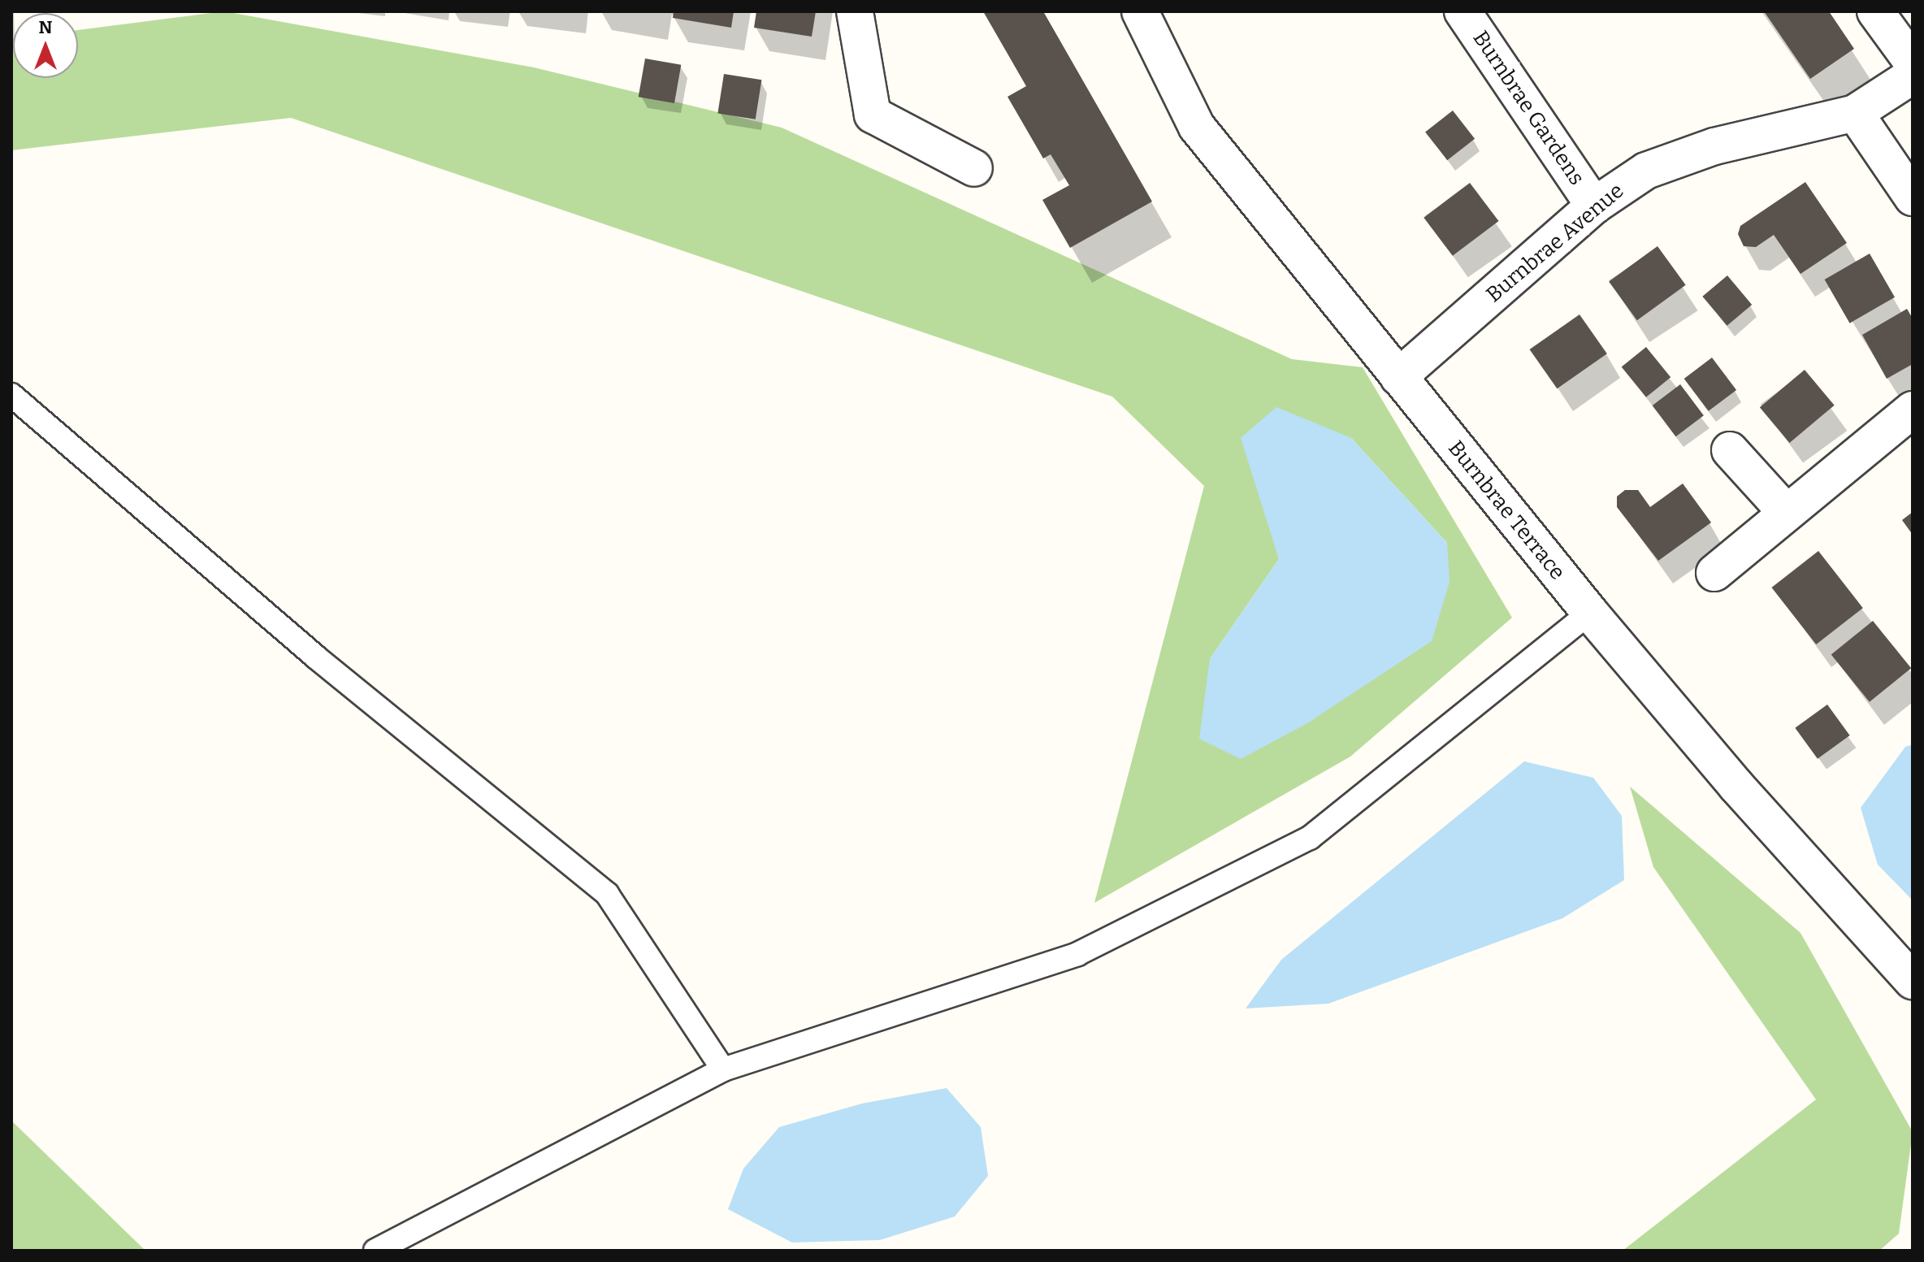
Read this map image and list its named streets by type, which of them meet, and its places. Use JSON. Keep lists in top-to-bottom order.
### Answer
{
  "streets": {
    "street": ["Burnbrae Gardens", "Burnbrae Avenue", "Burnbrae Terrace"]
  },
  "crossings": [
    ["Burnbrae Gardens", "Burnbrae Avenue"],
    ["Burnbrae Avenue", "Burnbrae Terrace"]
  ],
  "north": "top"
}
